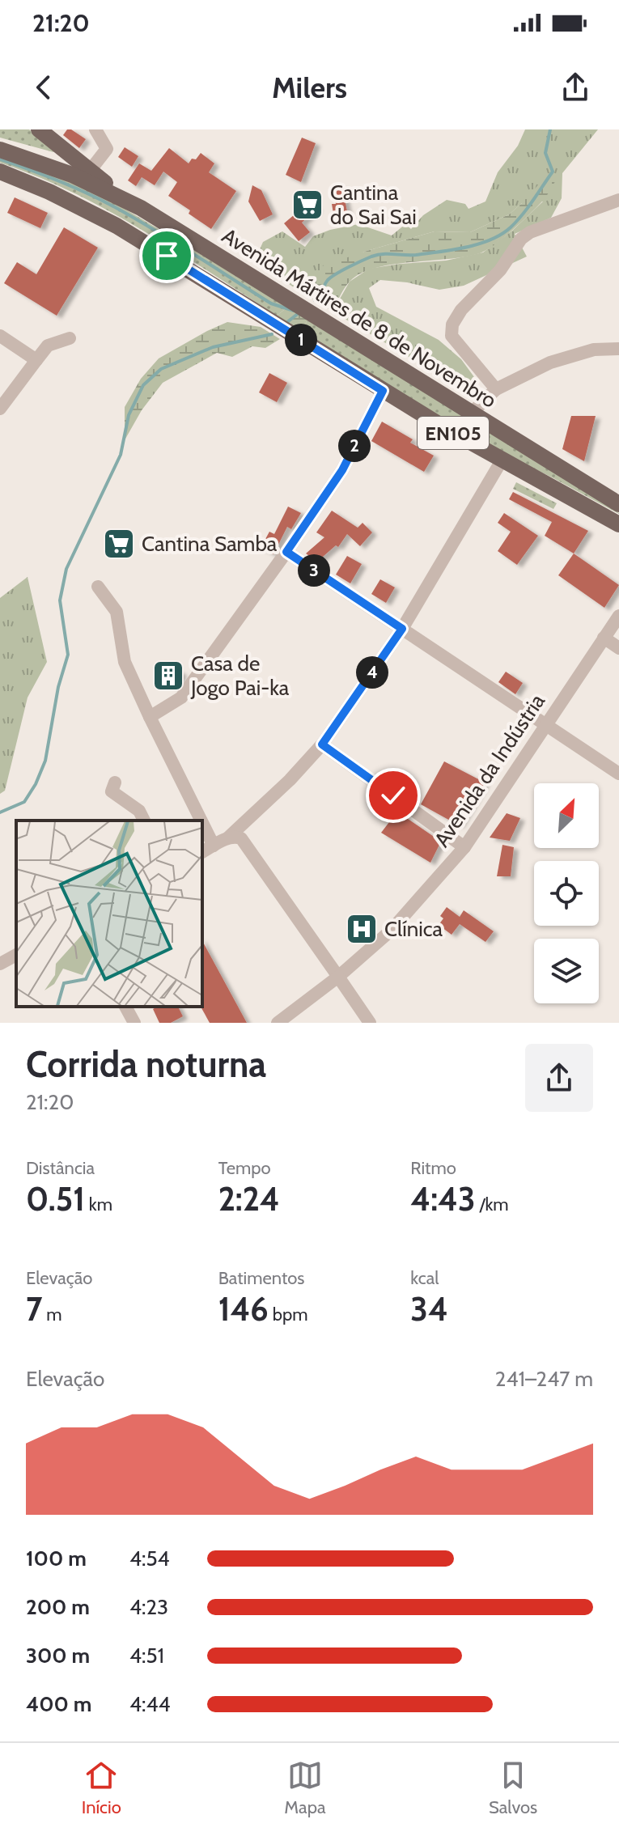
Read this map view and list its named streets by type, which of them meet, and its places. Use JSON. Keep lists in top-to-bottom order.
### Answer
{
  "streets": {
    "main road": ["Avenida Mártires de 8 de Novembro", "EN105"],
    "street": ["Avenida da Indústria"]
  },
  "places": {
    "supermarket": ["Cantina do Sai Sai", "Cantina Samba"],
    "building": ["Casa de Jogo Pai-ka"],
    "hospital": ["Clínica"]
  },
  "north": "top right",
  "page": {
    "status": "21:20",
    "header": "Milers",
    "pins": [
      "1",
      "2",
      "3",
      "4"
    ],
    "heading": ["Corrida noturna", "21:20"],
    "stats": [
      ["Distância", "0.51 km"],
      ["Tempo", "2:24"],
      ["Ritmo", "4:43 /km"],
      ["Elevação", "7 m"],
      ["Batimentos", "146 bpm"],
      ["kcal", "34"]
    ],
    "chart": ["Elevação", "241–247 m"],
    "list": [
      {
        "name": "100 m",
        "note": "4:54"
      },
      {
        "name": "200 m",
        "note": "4:23"
      },
      {
        "name": "300 m",
        "note": "4:51"
      },
      {
        "name": "400 m",
        "note": "4:44"
      }
    ],
    "tabs": ["Início", "Mapa", "Salvos"]
  }
}
